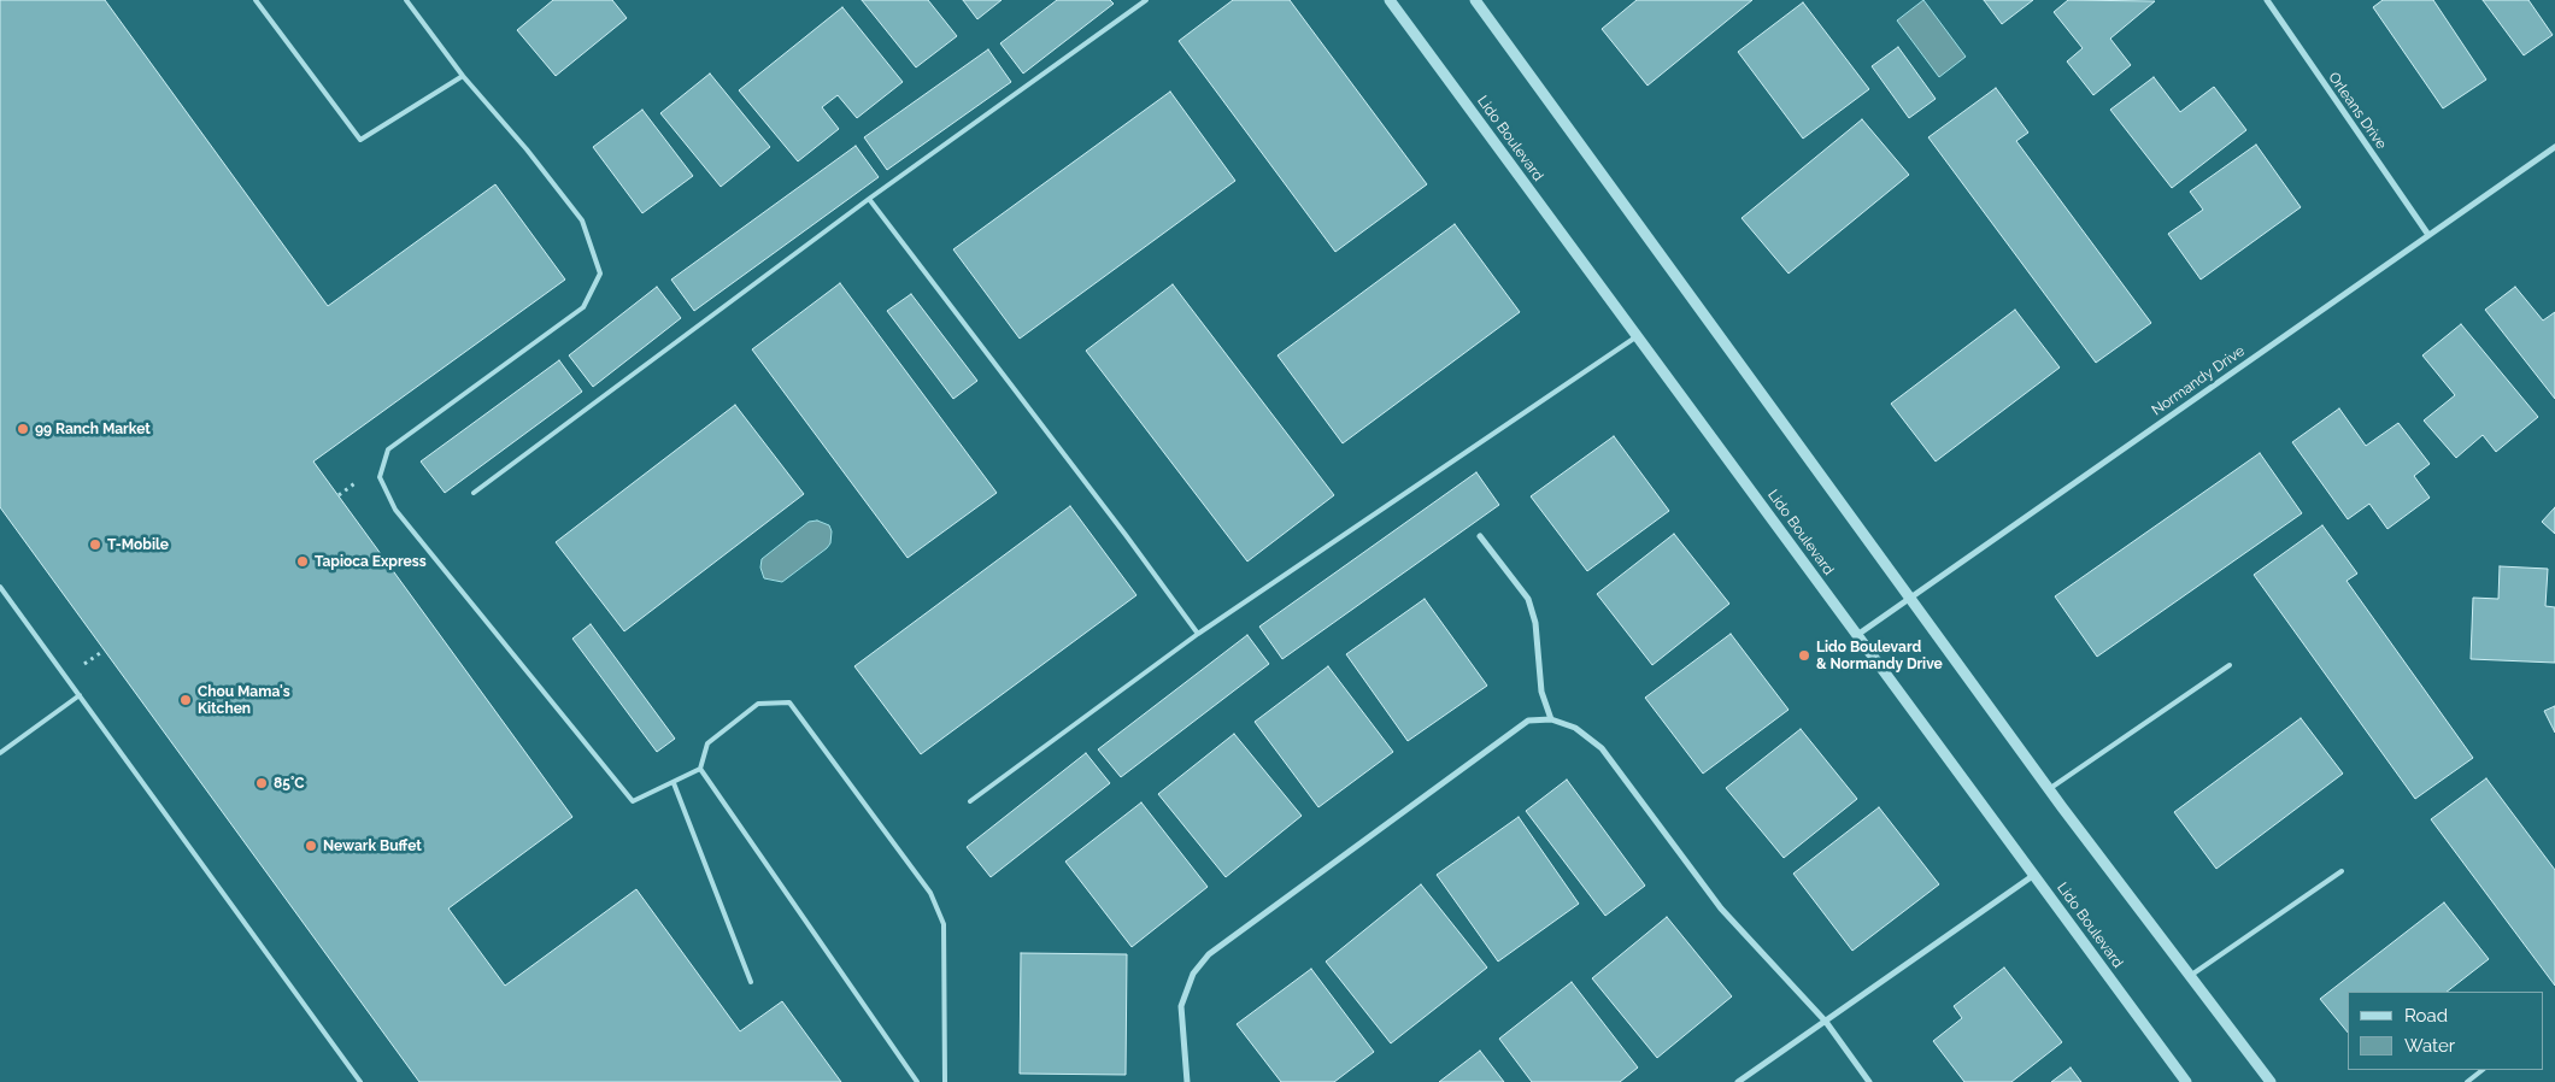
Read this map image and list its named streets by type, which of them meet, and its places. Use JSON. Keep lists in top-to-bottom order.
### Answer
{
  "streets": {
    "street": ["Orleans Drive", "Lido Boulevard", "Normandy Drive"]
  },
  "crossings": [
    ["Orleans Drive", "Normandy Drive"],
    ["Lido Boulevard", "Normandy Drive"]
  ],
  "places": [
    "99 Ranch Market",
    "T-Mobile",
    "Tapioca Express",
    "Lido Boulevard & Normandy Drive",
    "Chou Mama's Kitchen",
    "85°C",
    "Newark Buffet"
  ],
  "legend": ["Road", "Water"]
}
